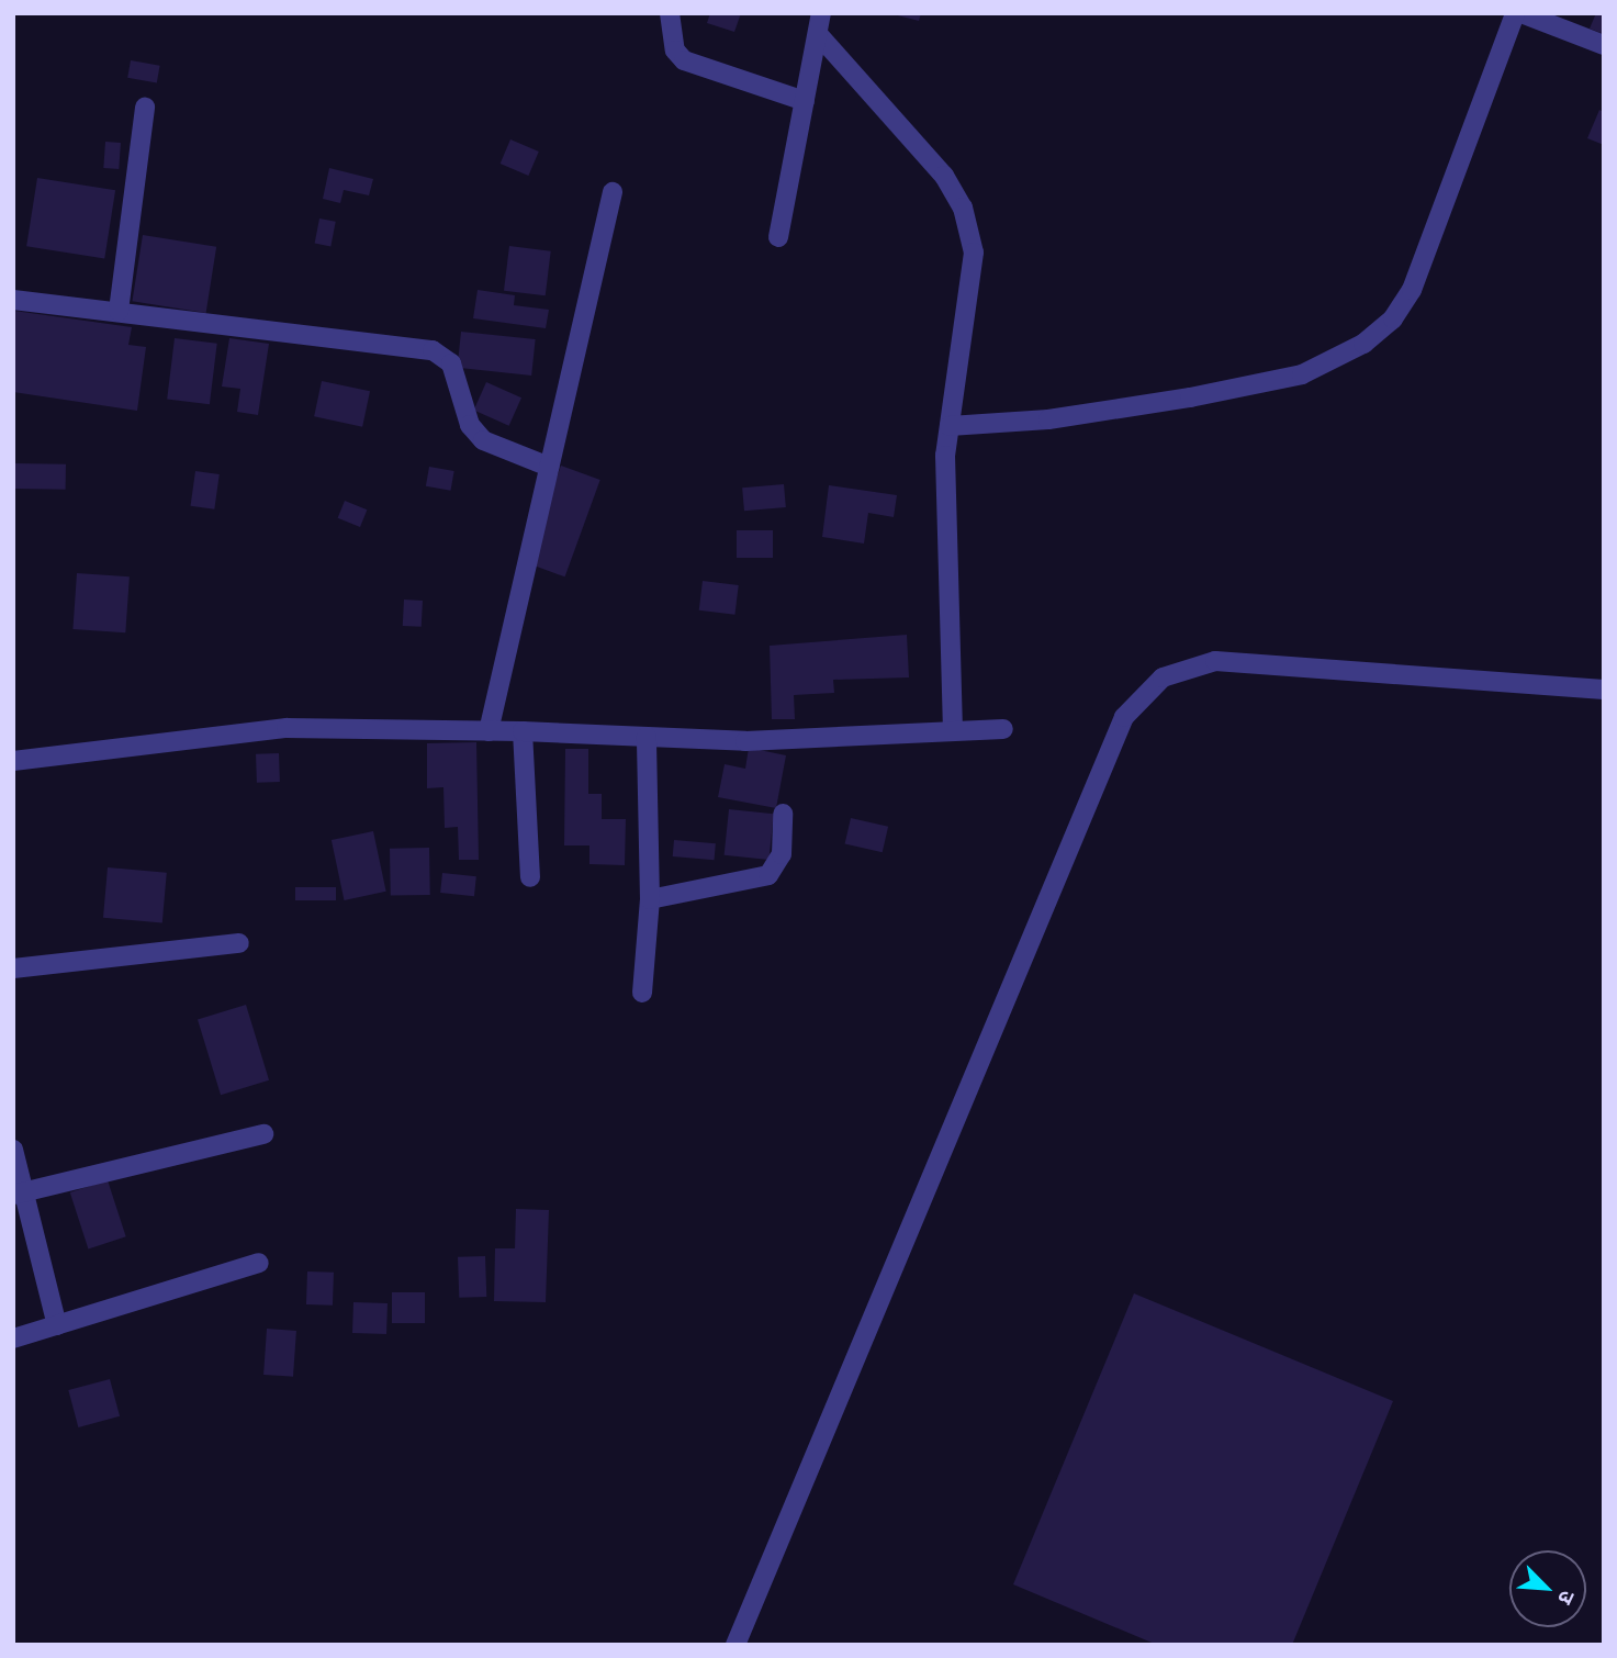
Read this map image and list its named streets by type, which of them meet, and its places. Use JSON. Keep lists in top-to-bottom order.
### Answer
{
  "north": "bottom right"
}
